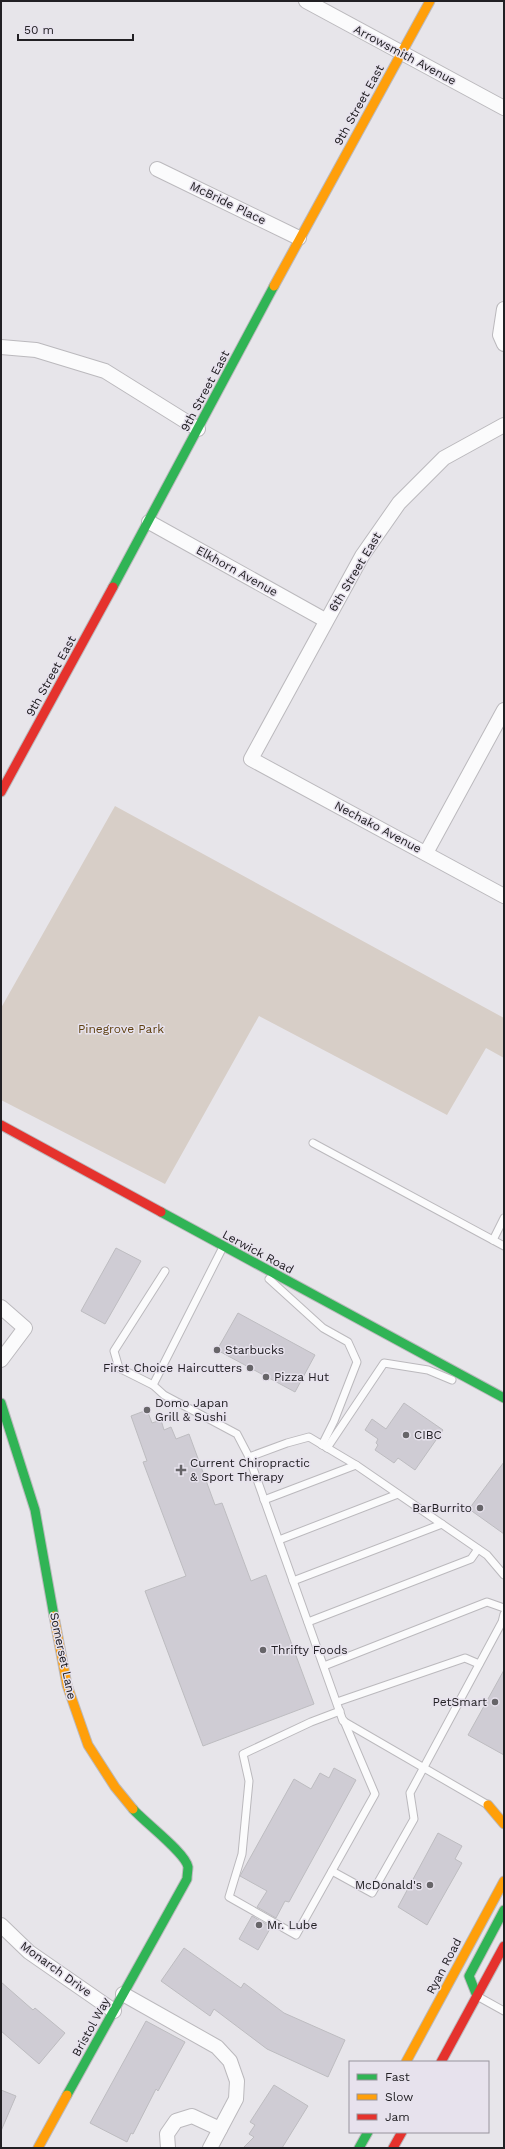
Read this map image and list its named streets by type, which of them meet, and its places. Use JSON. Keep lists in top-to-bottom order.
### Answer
{
  "streets": {
    "street": [
      "Arrowsmith Avenue",
      "9th Street East",
      "McBride Place",
      "Elkhorn Avenue",
      "6th Street East",
      "Nechako Avenue",
      "Lerwick Road",
      "Somerset Lane",
      "Ryan Road",
      "Monarch Drive",
      "Bristol Way"
    ]
  },
  "crossings": [
    ["Arrowsmith Avenue", "9th Street East"],
    ["9th Street East", "McBride Place"],
    ["9th Street East", "Elkhorn Avenue"],
    ["Elkhorn Avenue", "6th Street East"],
    ["6th Street East", "Nechako Avenue"],
    ["Somerset Lane", "Bristol Way"],
    ["Monarch Drive", "Bristol Way"]
  ],
  "parks": ["Pinegrove Park"],
  "places": {
    "other": [
      "Starbucks",
      "First Choice Haircutters",
      "Pizza Hut",
      "Domo Japan Grill & Sushi",
      "CIBC",
      "BarBurrito",
      "Thrifty Foods",
      "PetSmart",
      "McDonald's",
      "Mr. Lube"
    ],
    "health": ["Current Chiropractic & Sport Therapy"]
  },
  "legend": ["Fast", "Slow", "Jam"],
  "scale_bar": "50 m"
}
